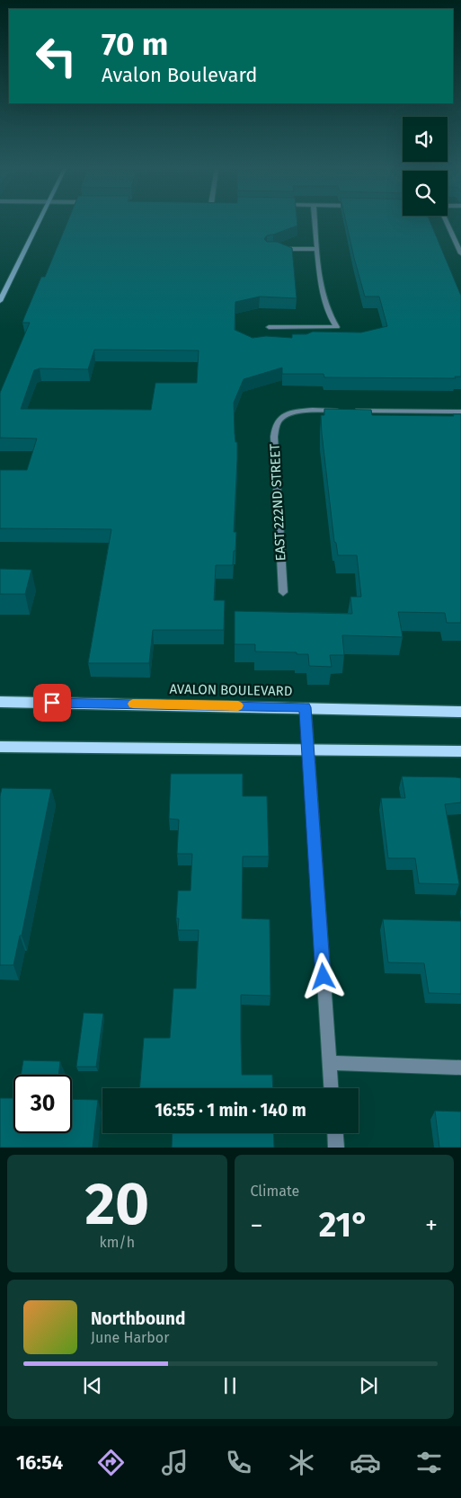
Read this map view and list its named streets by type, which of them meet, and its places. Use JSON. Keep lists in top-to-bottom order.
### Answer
{
  "streets": {
    "main road": ["AVALON BOULEVARD"],
    "street": ["EAST 222ND STREET"]
  },
  "page": {
    "turn": ["70 m", "Avalon Boulevard"],
    "limit": "30",
    "trip": "16:55 · 1 min · 140 m",
    "tile": [
      ["20", "km/h"],
      "Climate"
    ],
    "heat": ["−", "21°", "+"],
    "song": ["Northbound", "June Harbor"],
    "tabs": "16:54"
  }
}
